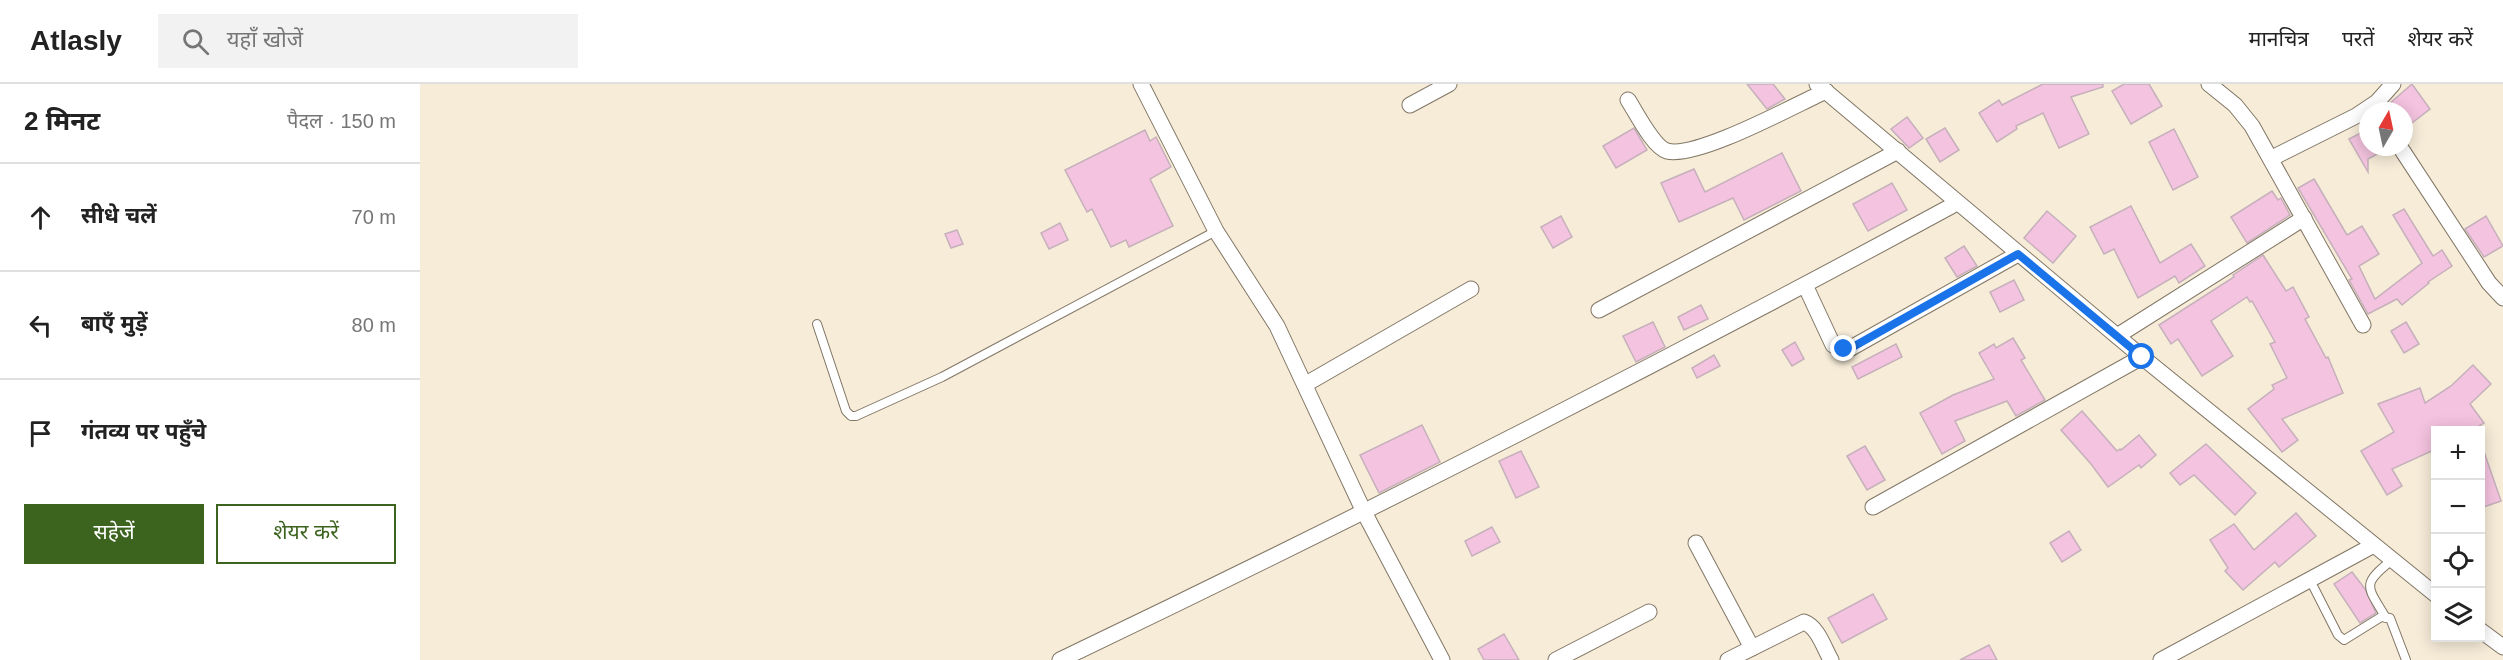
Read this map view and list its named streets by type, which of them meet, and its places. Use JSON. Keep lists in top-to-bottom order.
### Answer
{
  "north": "top",
  "page": {
    "header": "Atlasly",
    "search": "यहाँ खोजें",
    "nav": ["मानचित्र", "परतें", "शेयर करें"],
    "heading": ["2 मिनट", "पैदल · 150 m"],
    "list": [
      ["सीधे चलें", "70 m"],
      ["बाएँ मुड़ें", "80 m"],
      "गंतव्य पर पहुँचे"
    ],
    "map_buttons": ["+", "−"],
    "buttons": ["सहेजें", "शेयर करें"]
  }
}
